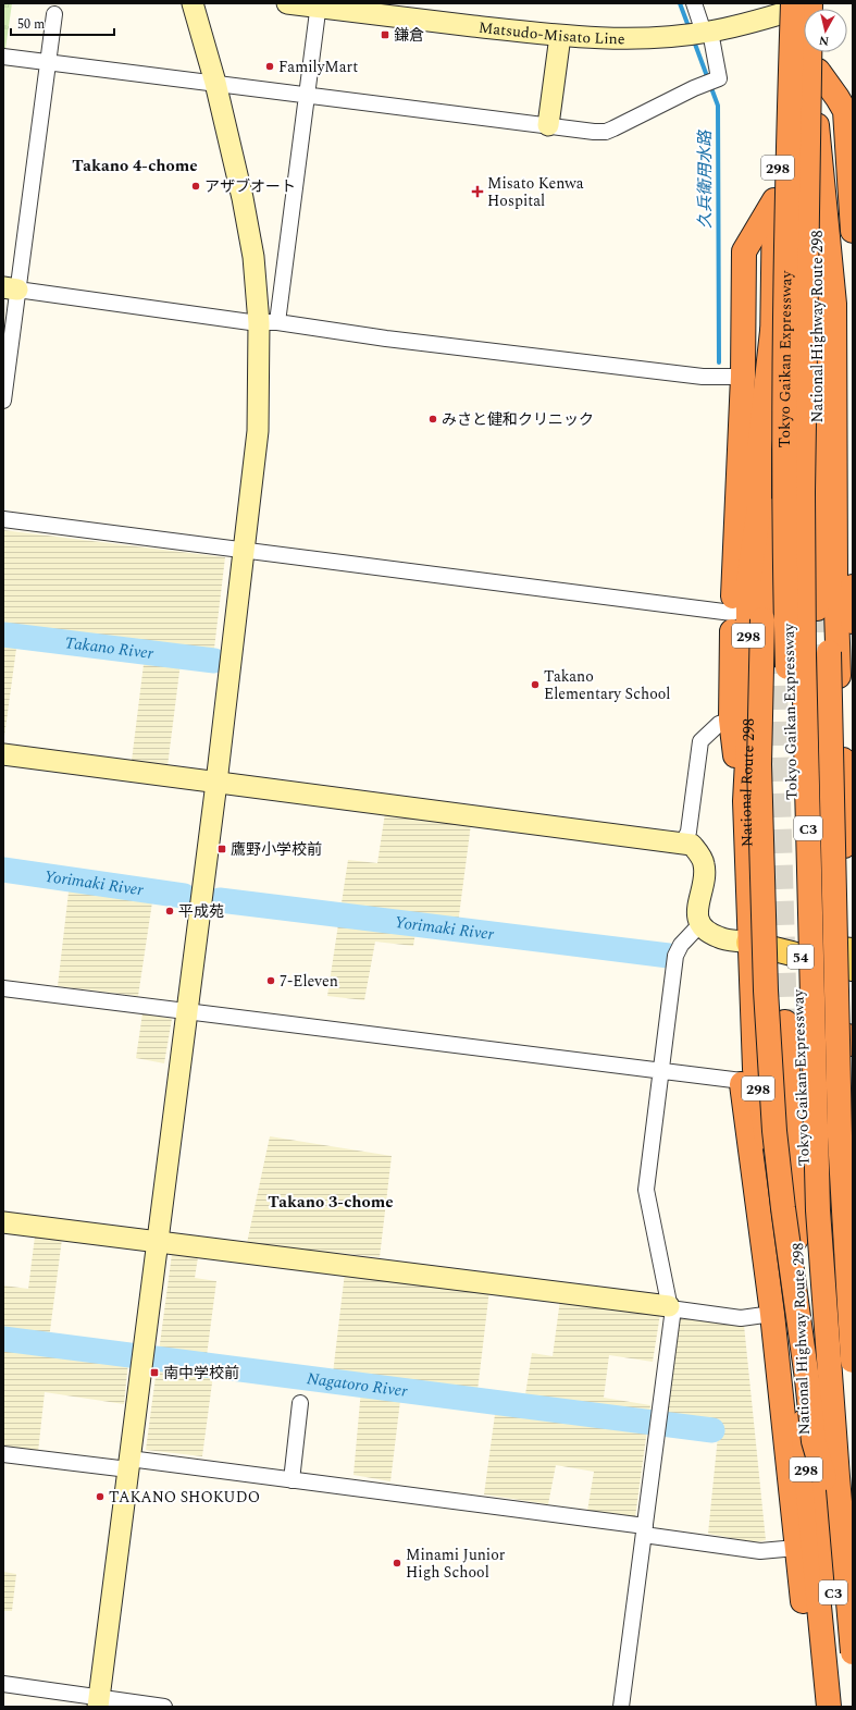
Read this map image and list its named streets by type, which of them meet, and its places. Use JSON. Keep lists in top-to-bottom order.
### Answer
{
  "streets": {
    "highway": [
      "298",
      "National Highway Route 298",
      "Tokyo Gaikan Expressway",
      "National Route 298",
      "C3"
    ],
    "main road": ["54"],
    "street": ["Matsudo-Misato Line"]
  },
  "crossings": [
    ["Matsudo-Misato Line", "298"],
    ["Matsudo-Misato Line", "Tokyo Gaikan Expressway"],
    ["298", "National Highway Route 298"],
    ["298", "Tokyo Gaikan Expressway"],
    ["298", "National Route 298"],
    ["298", "54"],
    ["National Highway Route 298", "Tokyo Gaikan Expressway"],
    ["National Highway Route 298", "National Route 298"],
    ["National Route 298", "54"]
  ],
  "districts": ["Takano 4-chome", "Takano 3-chome"],
  "water": [
    "久兵衛用水路",
    "Takano River",
    "Yorimaki River",
    "Nagatoro River"
  ],
  "places": {
    "transit": ["鎌倉", "鷹野小学校前", "南中学校前"],
    "other": [
      "FamilyMart",
      "アザブオート",
      "みさと健和クリニック",
      "Takano Elementary School",
      "平成苑",
      "7-Eleven",
      "TAKANO SHOKUDO",
      "Minami Junior High School"
    ],
    "health": ["Misato Kenwa Hospital"]
  },
  "scale_bar": "50 m",
  "north": "bottom"
}
